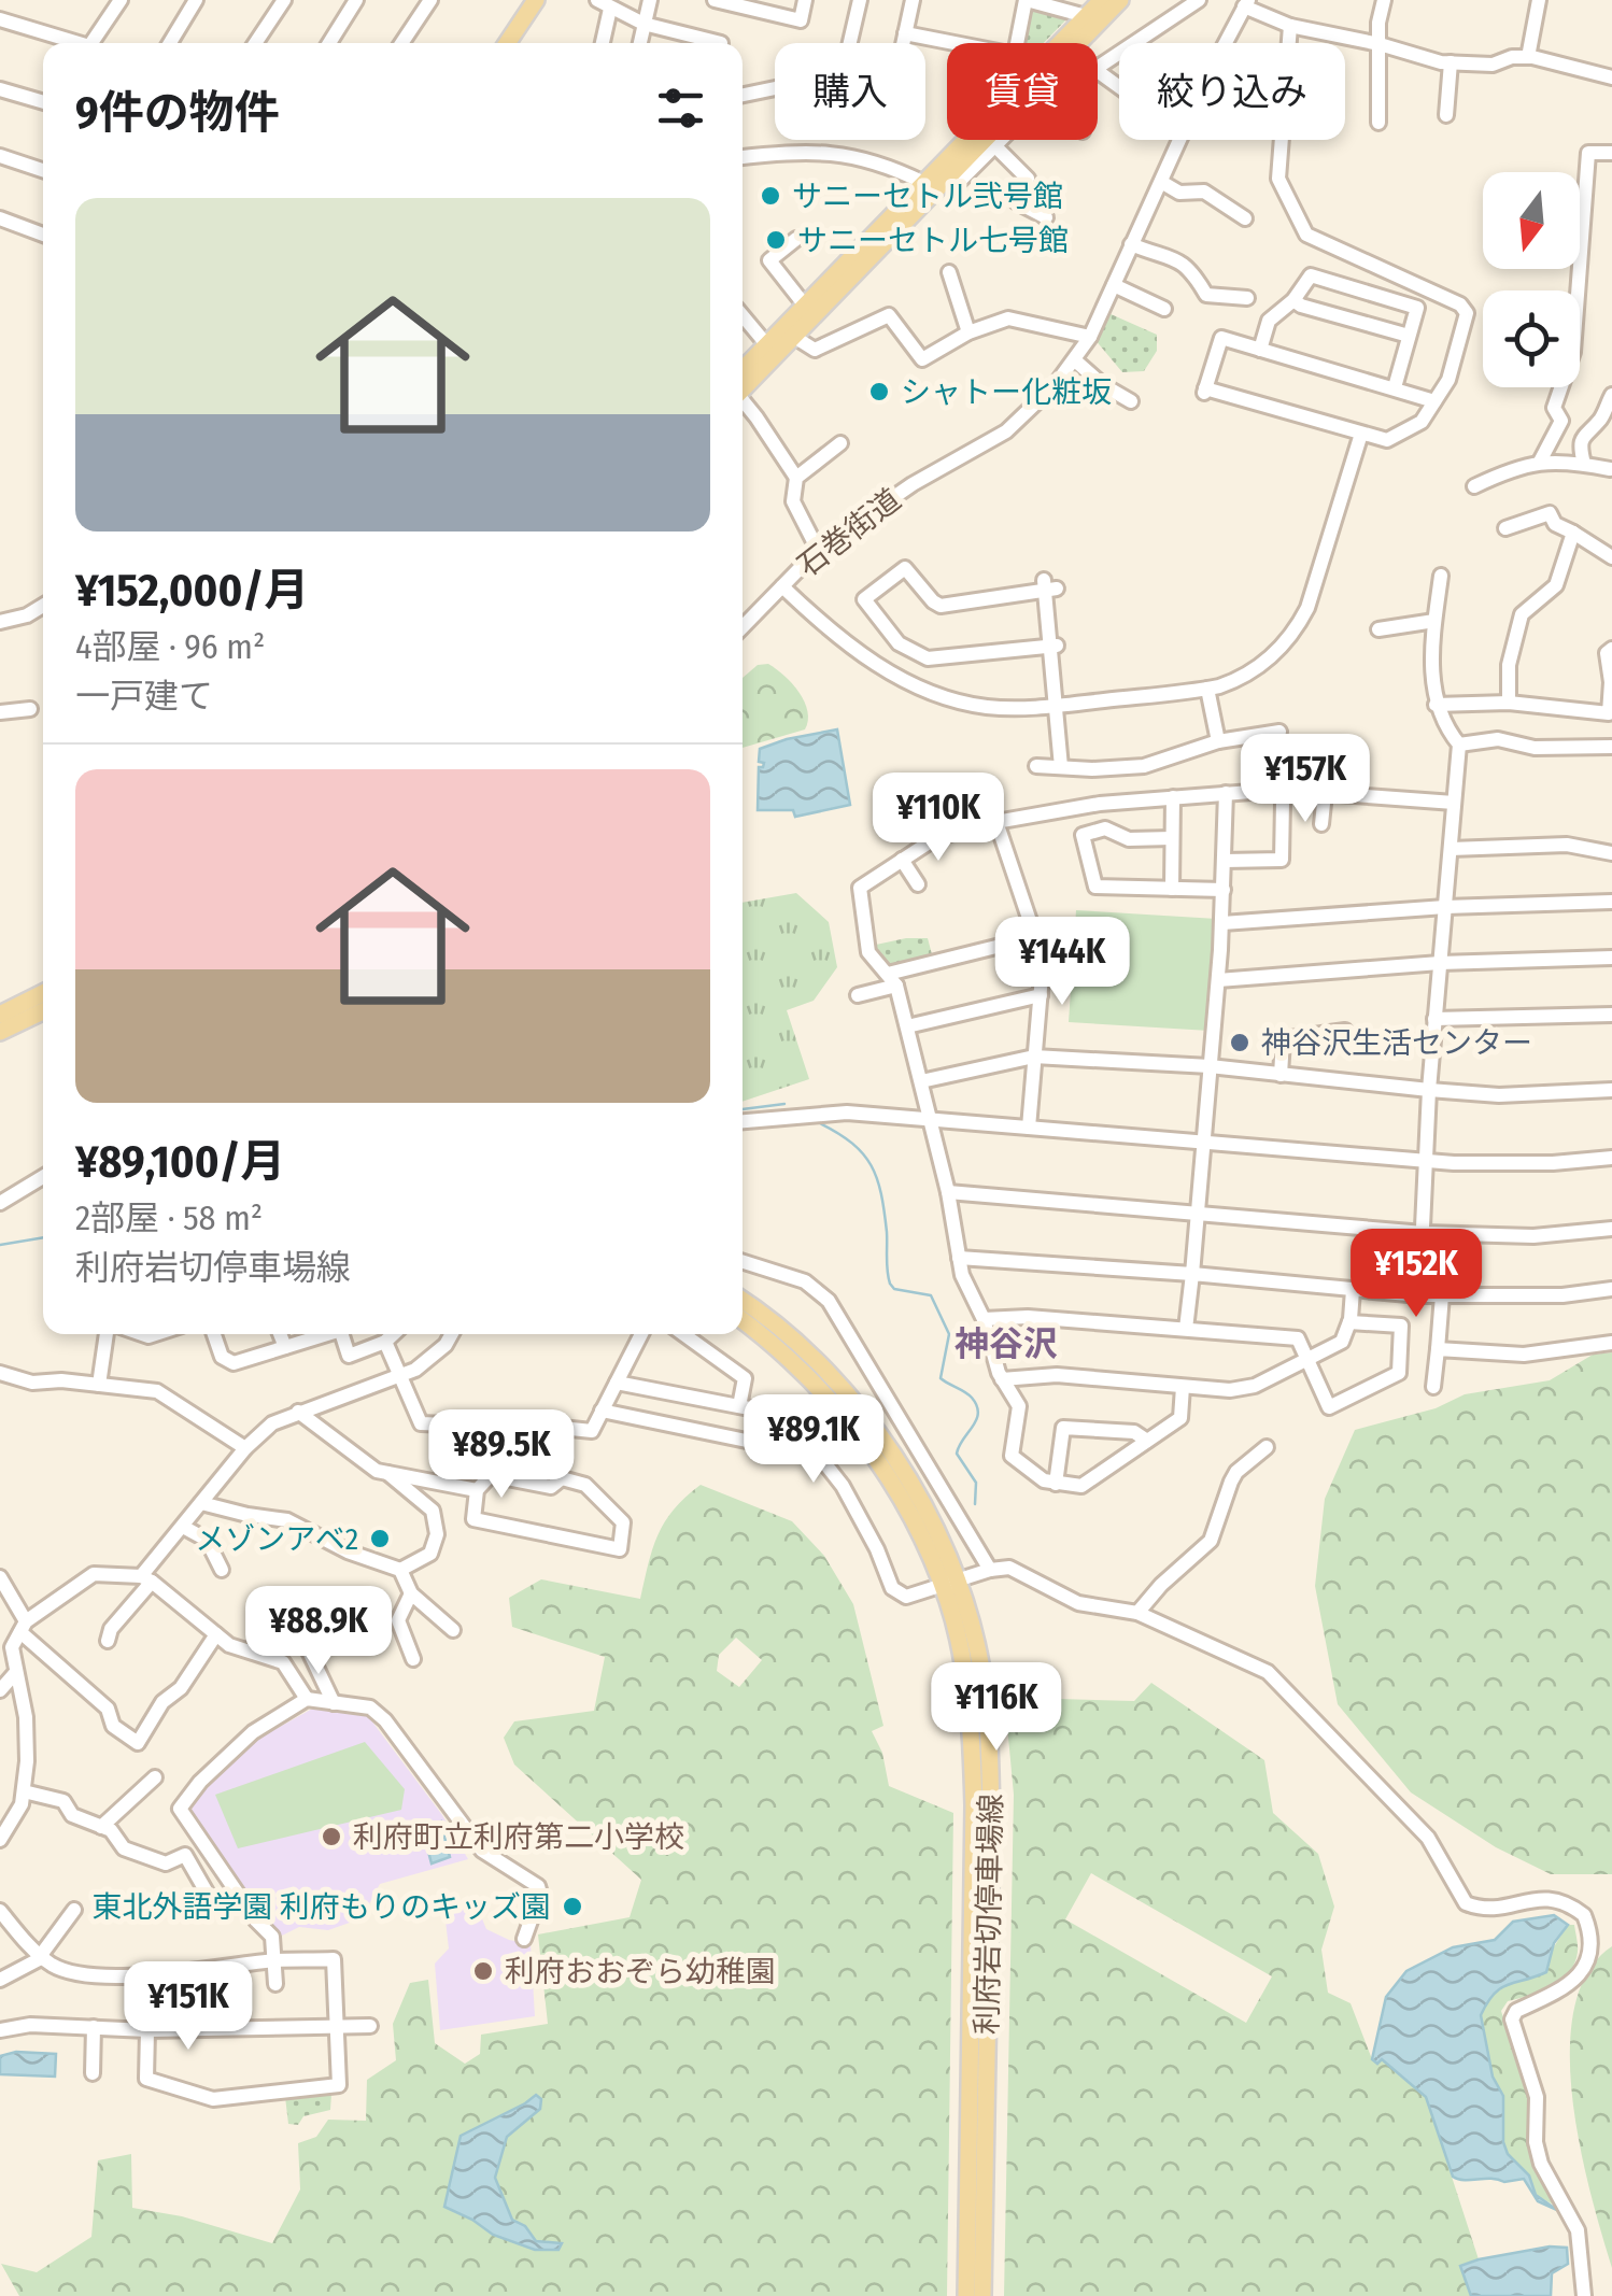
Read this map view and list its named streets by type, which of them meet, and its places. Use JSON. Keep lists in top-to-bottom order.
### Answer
{
  "streets": {
    "main road": ["利府岩切停車場線"],
    "street": ["石巻街道"]
  },
  "districts": ["神谷沢"],
  "places": [
    "サニーセトル弐号館",
    "サニーセトル七号館",
    "シャトー化粧坂",
    "神谷沢生活センター",
    "メゾンアベ2",
    "利府町立利府第二小学校",
    "東北外語学園 利府もりのキッズ園",
    "利府おおぞら幼稚園"
  ],
  "north": "bottom",
  "page": {
    "chip": ["購入", "賃貸", "絞り込み"],
    "heading": "9件の物件",
    "list": [
      {
        "name": "¥152,000/月",
        "note": "4部屋 · 96 m² · 一戸建て"
      },
      {
        "name": "¥89,100/月",
        "note": "2部屋 · 58 m² · 利府岩切停車場線"
      }
    ],
    "price": [
      "¥157K",
      "¥110K",
      "¥144K",
      "¥152K",
      "¥89.1K",
      "¥89.5K",
      "¥88.9K",
      "¥116K",
      "¥151K"
    ]
  }
}
